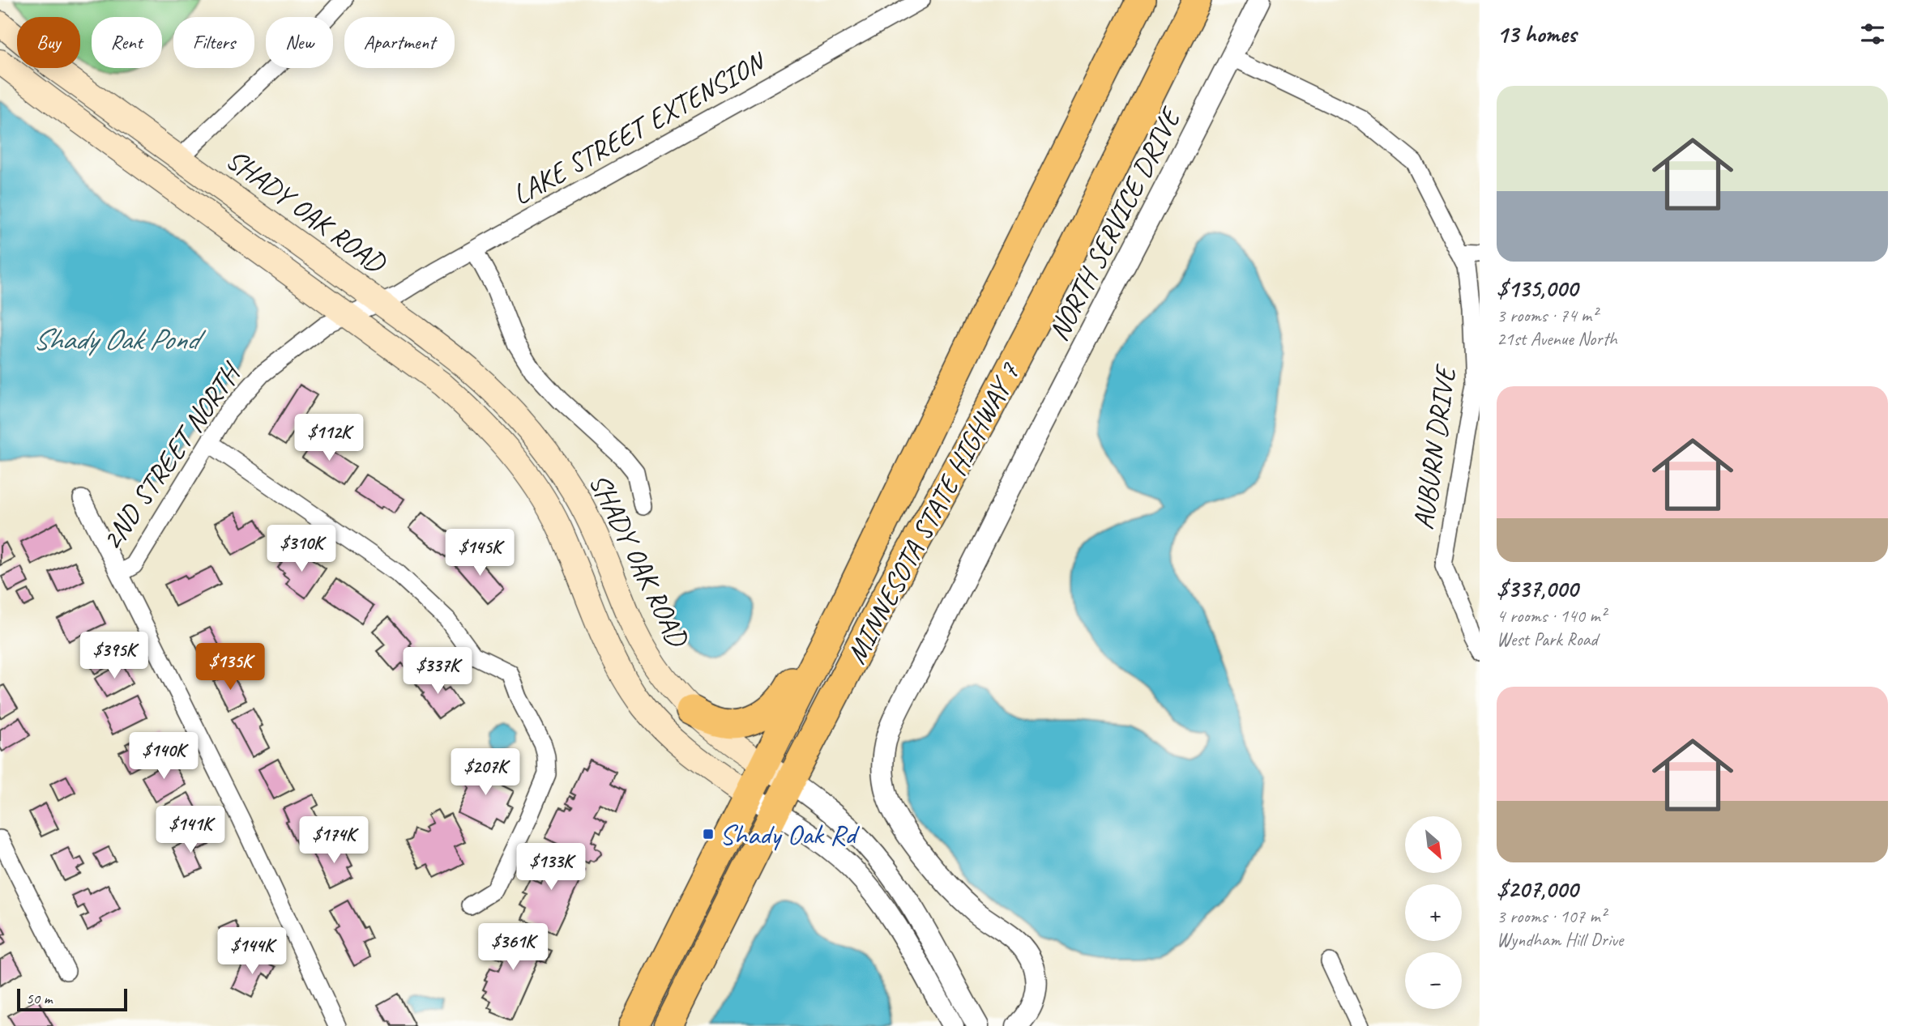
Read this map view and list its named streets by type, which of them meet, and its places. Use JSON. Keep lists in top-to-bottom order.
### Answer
{
  "streets": {
    "highway": ["MINNESOTA STATE HIGHWAY 7"],
    "main road": ["SHADY OAK ROAD"],
    "street": [
      "LAKE STREET EXTENSION",
      "NORTH SERVICE DRIVE",
      "AUBURN DRIVE",
      "2ND STREET NORTH"
    ]
  },
  "crossings": [
    ["LAKE STREET EXTENSION", "SHADY OAK ROAD"],
    ["LAKE STREET EXTENSION", "2ND STREET NORTH"],
    ["SHADY OAK ROAD", "2ND STREET NORTH"],
    ["SHADY OAK ROAD", "MINNESOTA STATE HIGHWAY 7"],
    ["NORTH SERVICE DRIVE", "AUBURN DRIVE"]
  ],
  "water": ["Shady Oak Pond"],
  "places": {
    "transit": ["Shady Oak Rd"]
  },
  "scale_bar": "50 m",
  "north": "bottom right",
  "page": {
    "heading": "13 homes",
    "chip": [
      "Buy",
      "Rent",
      "Filters",
      "New",
      "Apartment"
    ],
    "list": [
      {
        "name": "$135,000",
        "note": "3 rooms · 74 m² · 21st Avenue North"
      },
      {
        "name": "$337,000",
        "note": "4 rooms · 140 m² · West Park Road"
      },
      {
        "name": "$207,000",
        "note": "3 rooms · 107 m² · Wyndham Hill Drive"
      }
    ],
    "price": [
      "$112K",
      "$310K",
      "$145K",
      "$395K",
      "$135K",
      "$337K",
      "$140K",
      "$207K",
      "$141K",
      "$174K",
      "$133K",
      "$361K",
      "$144K"
    ],
    "map_buttons": ["+", "−"],
    "scale": "50 m"
  }
}
